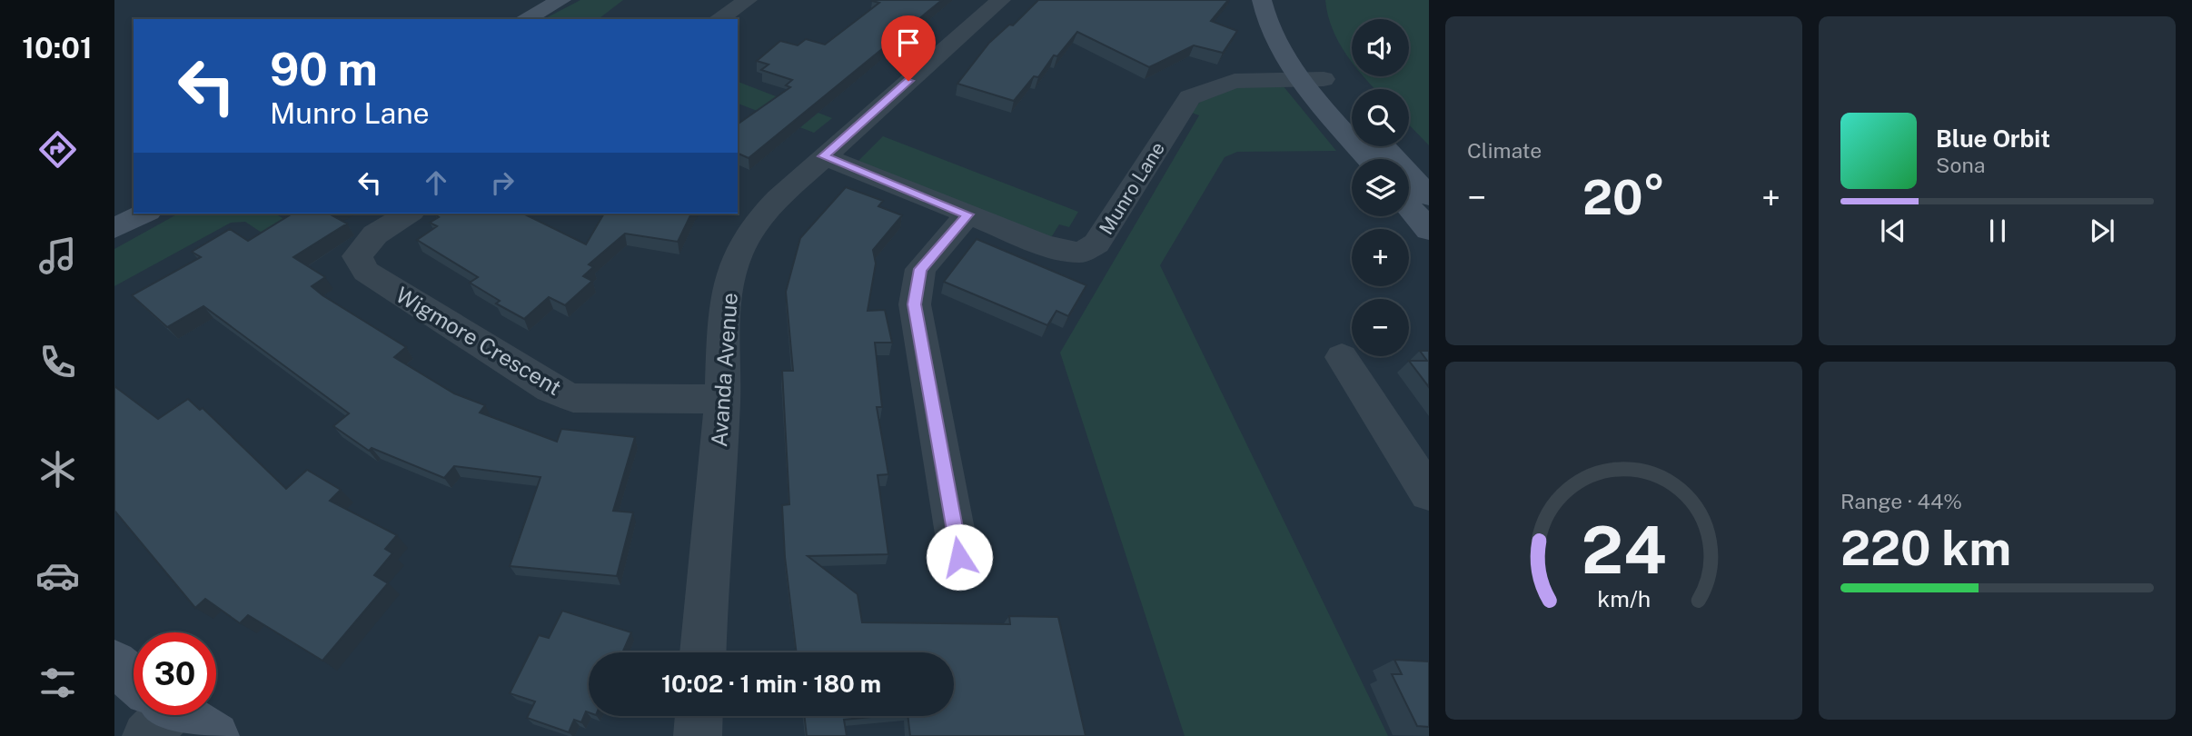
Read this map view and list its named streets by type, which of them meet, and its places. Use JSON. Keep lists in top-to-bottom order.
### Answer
{
  "streets": {
    "street": ["Munro Lane", "Wigmore Crescent", "Avanda Avenue"]
  },
  "crossings": [
    ["Munro Lane", "Avanda Avenue"],
    ["Wigmore Crescent", "Avanda Avenue"]
  ],
  "page": {
    "tabs": "10:01",
    "tile": [
      "Climate",
      ["Range · 44%", "220 km"]
    ],
    "map_buttons": ["+", "−"],
    "turn": ["90 m", "Munro Lane"],
    "song": ["Blue Orbit", "Sona"],
    "heat": ["−", "20°", "+"],
    "limit": "30",
    "trip": "10:02 · 1 min · 180 m",
    "gauge": ["24", "km/h"]
  }
}
